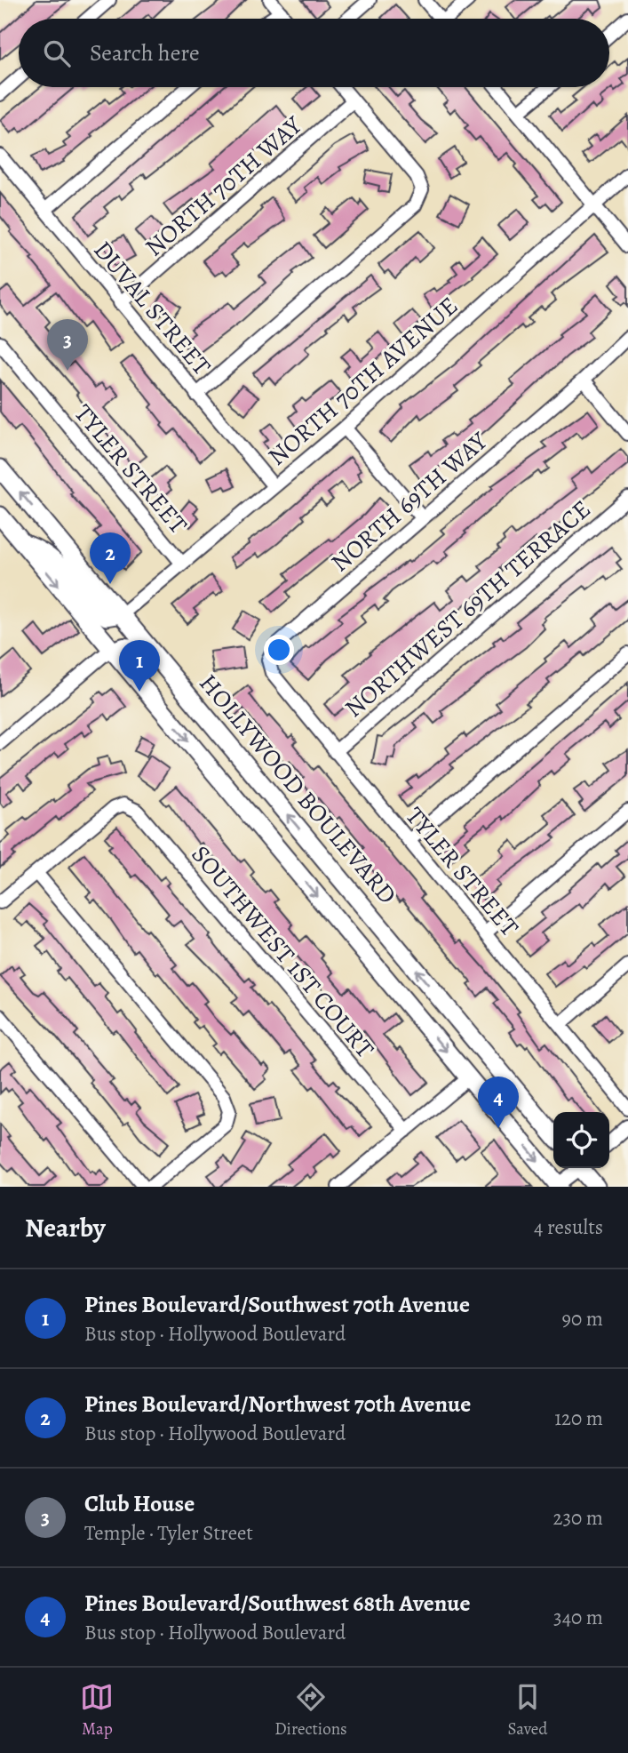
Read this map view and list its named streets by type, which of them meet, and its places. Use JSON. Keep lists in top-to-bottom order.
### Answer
{
  "streets": {
    "highway": ["HOLLYWOOD BOULEVARD"],
    "street": [
      "NORTH 70TH WAY",
      "DUVAL STREET",
      "NORTH 70TH AVENUE",
      "TYLER STREET",
      "NORTH 69TH WAY",
      "NORTHWEST 69TH TERRACE",
      "SOUTHWEST 1ST COURT"
    ]
  },
  "crossings": [
    ["NORTH 70TH WAY", "DUVAL STREET"],
    ["DUVAL STREET", "NORTH 70TH AVENUE"],
    ["NORTH 70TH AVENUE", "TYLER STREET"],
    ["NORTH 70TH AVENUE", "HOLLYWOOD BOULEVARD"],
    ["TYLER STREET", "NORTH 69TH WAY"],
    ["TYLER STREET", "NORTHWEST 69TH TERRACE"]
  ],
  "page": {
    "search": "Search here",
    "pins": [
      "3",
      "2",
      "1",
      "4"
    ],
    "heading": ["Nearby", "4 results"],
    "list": [
      {
        "mark": "1",
        "name": "Pines Boulevard/Southwest 70th Avenue",
        "note": "Bus stop · Hollywood Boulevard",
        "value": "90 m"
      },
      {
        "mark": "2",
        "name": "Pines Boulevard/Northwest 70th Avenue",
        "note": "Bus stop · Hollywood Boulevard",
        "value": "120 m"
      },
      {
        "mark": "3",
        "name": "Club House",
        "note": "Temple · Tyler Street",
        "value": "230 m"
      },
      {
        "mark": "4",
        "name": "Pines Boulevard/Southwest 68th Avenue",
        "note": "Bus stop · Hollywood Boulevard",
        "value": "340 m"
      }
    ],
    "nav": ["Map", "Directions", "Saved"]
  }
}
